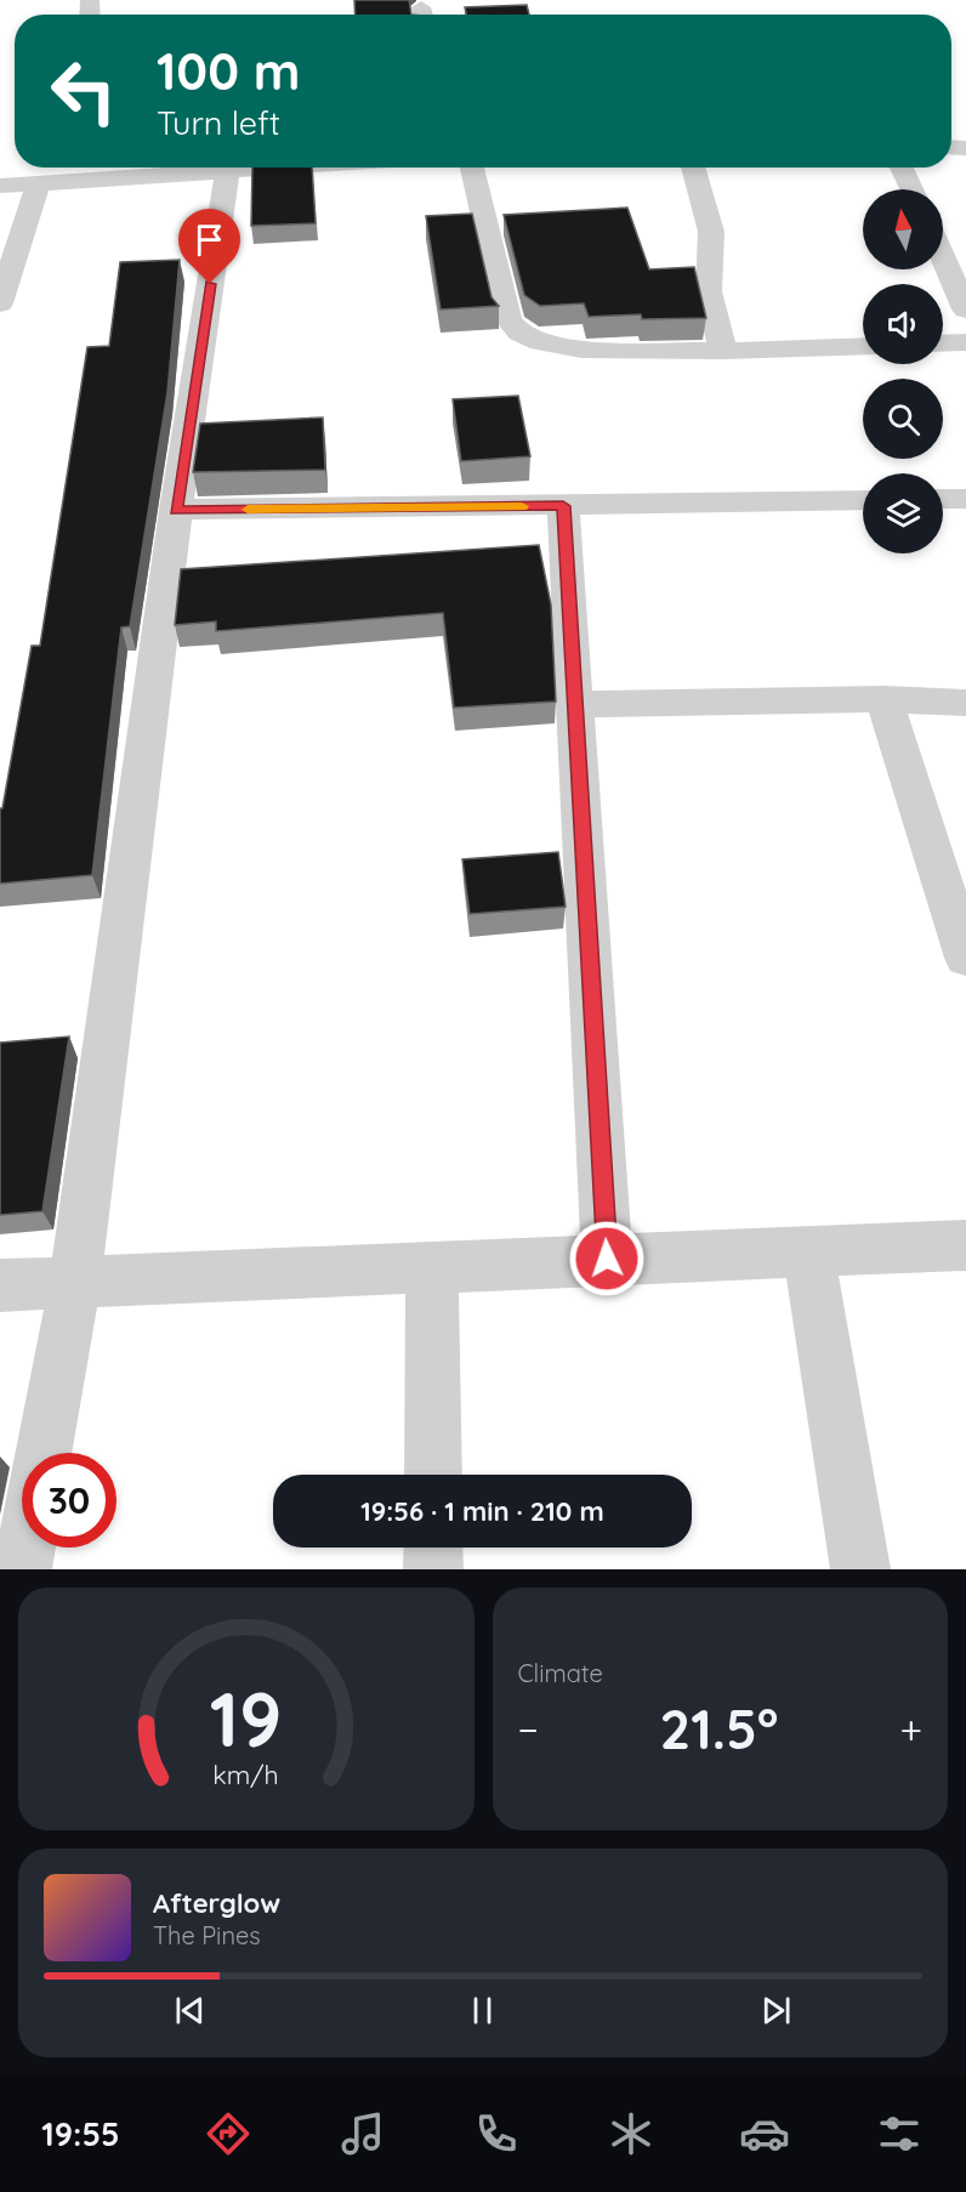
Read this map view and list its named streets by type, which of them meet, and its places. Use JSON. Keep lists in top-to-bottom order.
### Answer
{
  "north": "top",
  "page": {
    "turn": ["100 m", "Turn left"],
    "limit": "30",
    "trip": "19:56 · 1 min · 210 m",
    "tile": "Climate",
    "heat": ["−", "21.5°", "+"],
    "song": ["Afterglow", "The Pines"],
    "tabs": "19:55",
    "gauge": ["19", "km/h"]
  }
}
